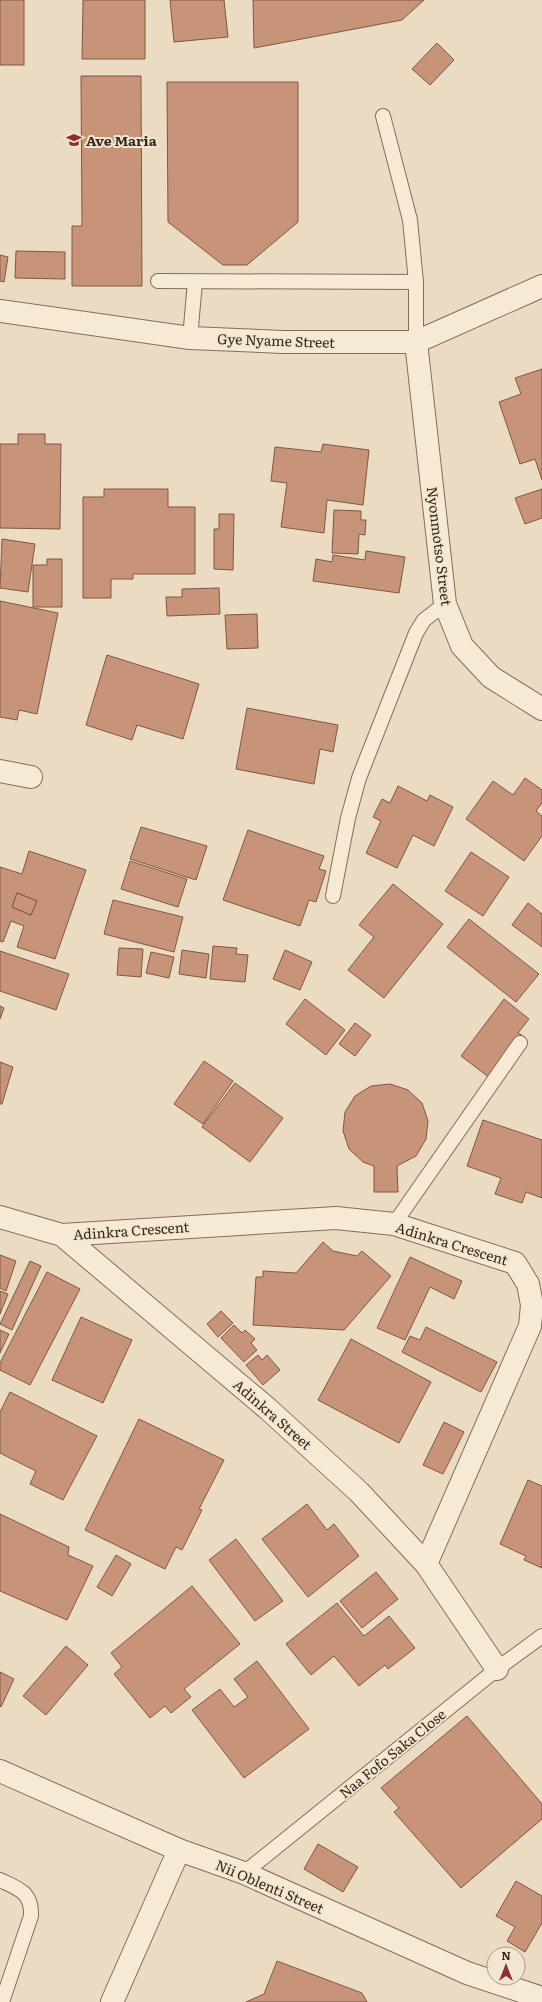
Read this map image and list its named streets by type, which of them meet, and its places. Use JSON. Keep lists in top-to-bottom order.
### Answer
{
  "streets": {
    "street": [
      "Gye Nyame Street",
      "Nyonmotso Street",
      "Adinkra Crescent",
      "Adinkra Street",
      "Nii Oblenti Street"
    ],
    "lane": ["Naa Fofo Saka Close"]
  },
  "crossings": [
    ["Gye Nyame Street", "Nyonmotso Street"],
    ["Adinkra Crescent", "Adinkra Street"],
    ["Adinkra Street", "Naa Fofo Saka Close"],
    ["Naa Fofo Saka Close", "Nii Oblenti Street"]
  ],
  "places": {
    "school or university": ["Ave Maria"]
  },
  "north": "top"
}
